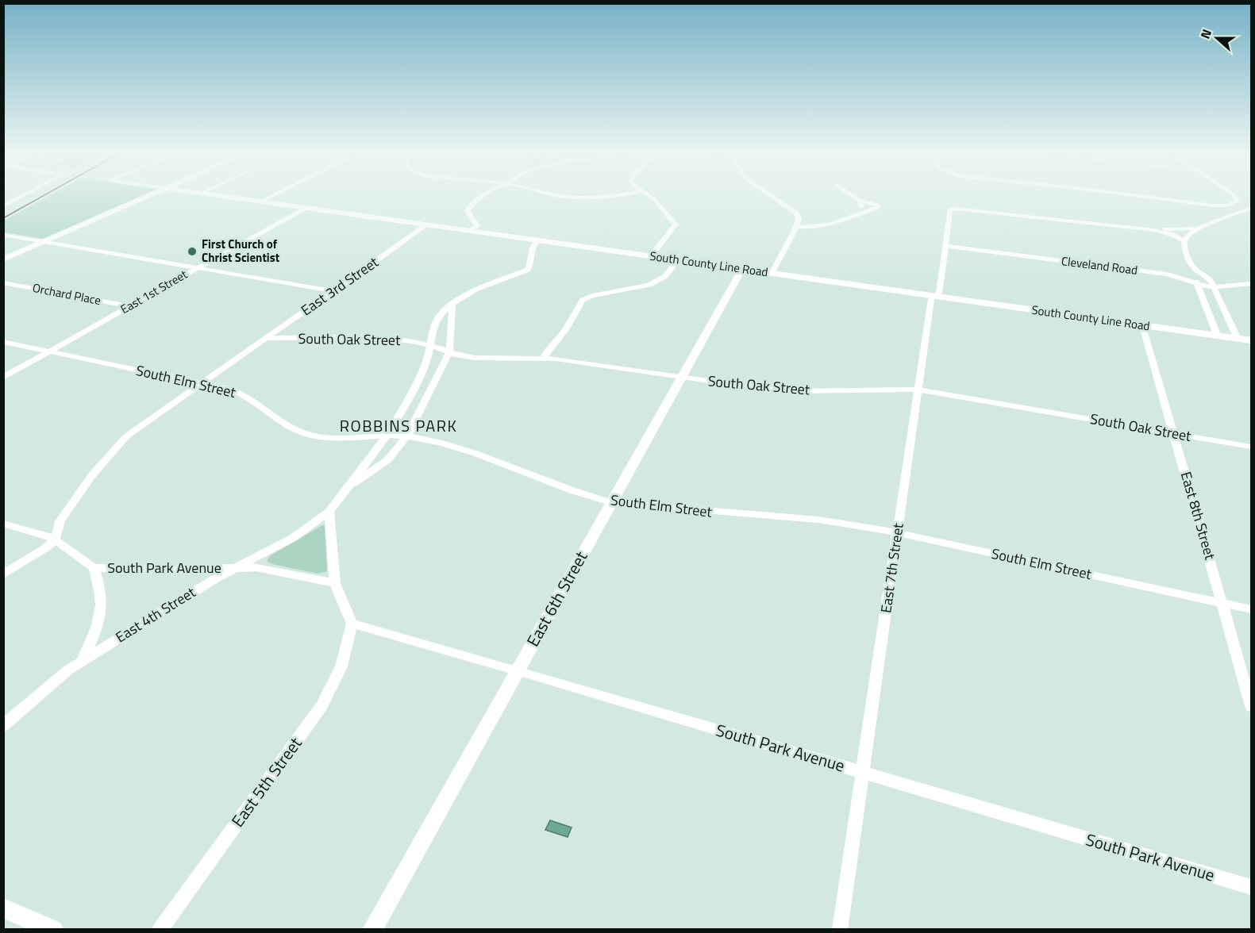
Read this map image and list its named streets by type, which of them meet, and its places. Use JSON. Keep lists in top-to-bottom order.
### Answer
{
  "streets": {
    "main road": ["South County Line Road"],
    "street": [
      "Cleveland Road",
      "East 3rd Street",
      "East 1st Street",
      "Orchard Place",
      "South Oak Street",
      "South Elm Street",
      "East 8th Street",
      "South Park Avenue",
      "East 7th Street",
      "East 6th Street",
      "East 4th Street",
      "East 5th Street"
    ]
  },
  "crossings": [
    ["South County Line Road", "East 3rd Street"],
    ["South County Line Road", "East 1st Street"],
    ["South County Line Road", "East 8th Street"],
    ["South County Line Road", "East 7th Street"],
    ["South County Line Road", "East 6th Street"],
    ["South County Line Road", "East 4th Street"],
    ["Cleveland Road", "East 7th Street"],
    ["East 3rd Street", "South Oak Street"],
    ["East 3rd Street", "South Elm Street"],
    ["East 3rd Street", "South Park Avenue"],
    ["East 1st Street", "Orchard Place"],
    ["East 1st Street", "South Elm Street"],
    ["South Oak Street", "East 8th Street"],
    ["South Oak Street", "East 7th Street"],
    ["South Oak Street", "East 6th Street"],
    ["South Oak Street", "East 4th Street"],
    ["South Elm Street", "East 8th Street"],
    ["South Elm Street", "East 7th Street"],
    ["South Elm Street", "East 6th Street"],
    ["South Elm Street", "East 4th Street"],
    ["South Park Avenue", "East 7th Street"],
    ["South Park Avenue", "East 6th Street"],
    ["South Park Avenue", "East 4th Street"],
    ["South Park Avenue", "East 5th Street"]
  ],
  "districts": ["ROBBINS PARK"],
  "places": ["First Church of Christ Scientist"],
  "north": "left"
}
